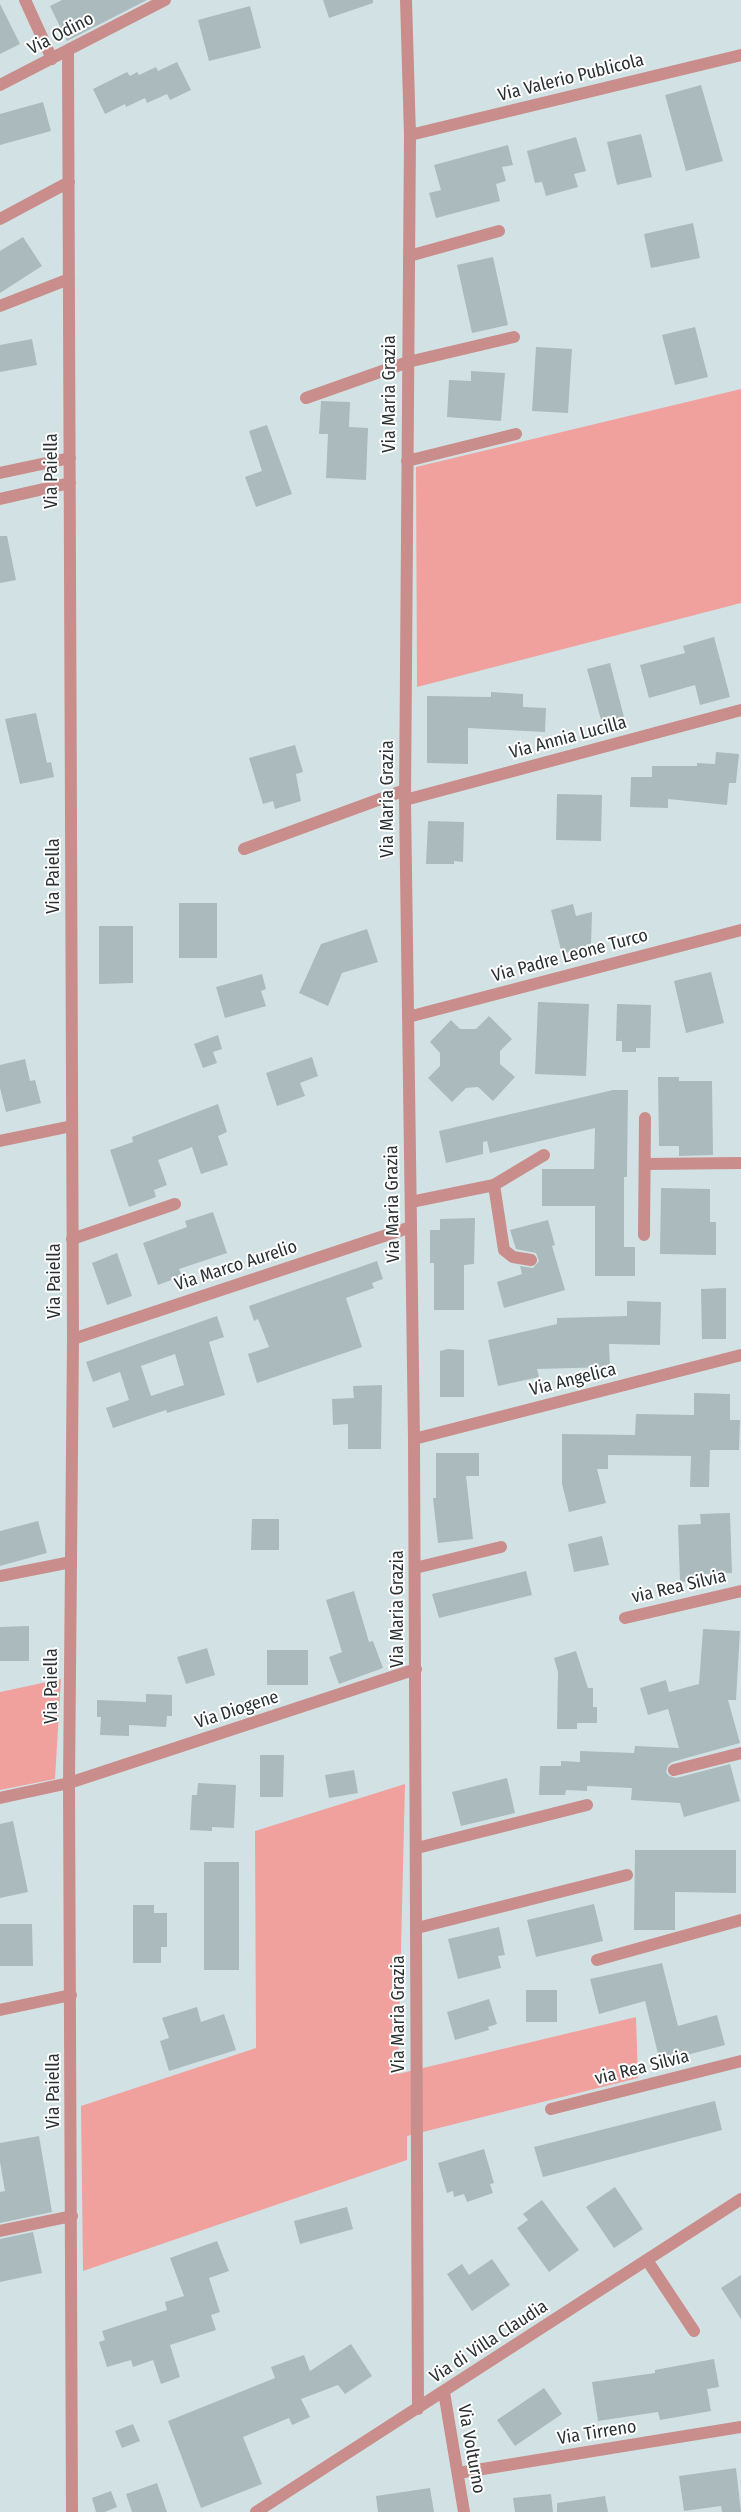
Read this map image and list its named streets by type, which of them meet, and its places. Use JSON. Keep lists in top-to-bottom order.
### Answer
{
  "streets": {
    "street": [
      "Via Odino",
      "Via Valerio Publicola",
      "Via Maria Grazia",
      "Via Paiella",
      "Via Annia Lucilla",
      "Via Padre Leone Turco",
      "Via Marco Aurelio",
      "Via Angelica",
      "via Rea Silvia",
      "Via Diogene",
      "Via di Villa Claudia",
      "Via Tirreno",
      "Via Volturno"
    ]
  },
  "crossings": [
    ["Via Odino", "Via Paiella"],
    ["Via Valerio Publicola", "Via Maria Grazia"],
    ["Via Maria Grazia", "Via Annia Lucilla"],
    ["Via Maria Grazia", "Via Padre Leone Turco"],
    ["Via Maria Grazia", "Via Marco Aurelio"],
    ["Via Maria Grazia", "Via Angelica"],
    ["Via Maria Grazia", "Via Diogene"],
    ["Via Maria Grazia", "Via di Villa Claudia"],
    ["Via Paiella", "Via Marco Aurelio"],
    ["Via Paiella", "Via Diogene"],
    ["Via di Villa Claudia", "Via Volturno"],
    ["Via Tirreno", "Via Volturno"]
  ]
}
